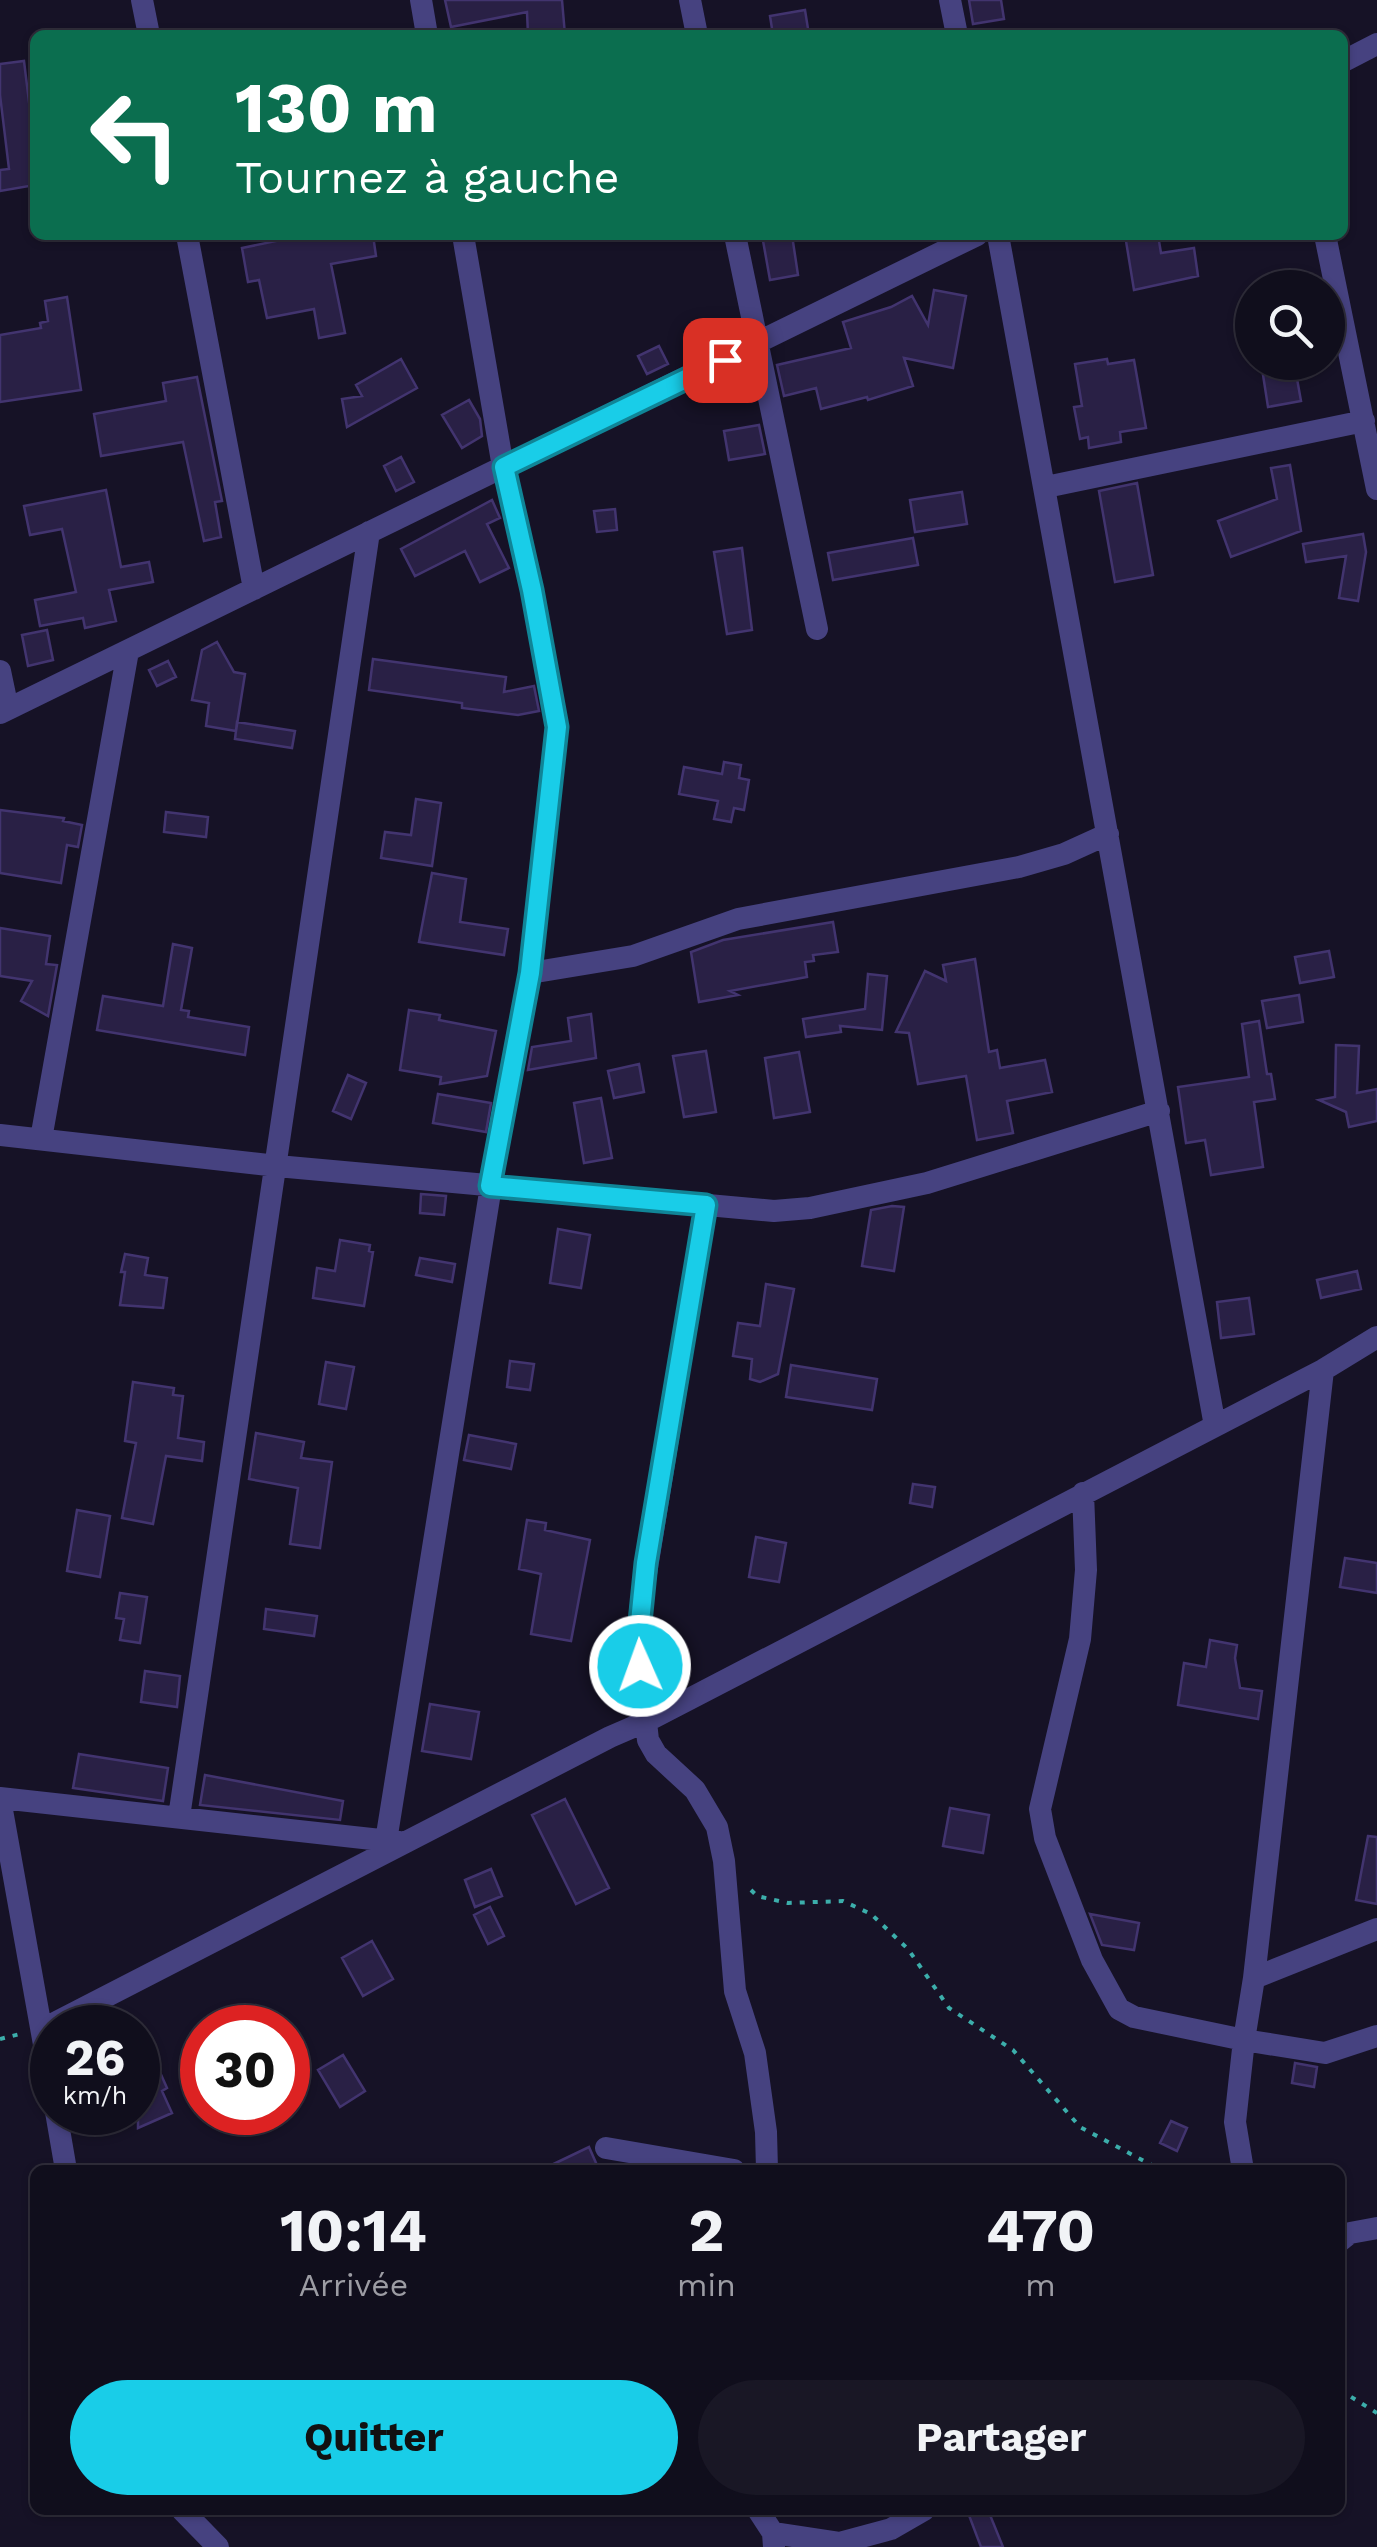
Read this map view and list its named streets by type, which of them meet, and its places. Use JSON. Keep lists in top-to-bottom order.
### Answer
{
  "page": {
    "turn": ["130 m", "Tournez à gauche"],
    "speed": "26 km/h",
    "limit": "30",
    "eta": [
      "10:14",
      "Arrivée",
      "2",
      "min",
      "470",
      "m"
    ],
    "buttons": ["Quitter", "Partager"]
  }
}
